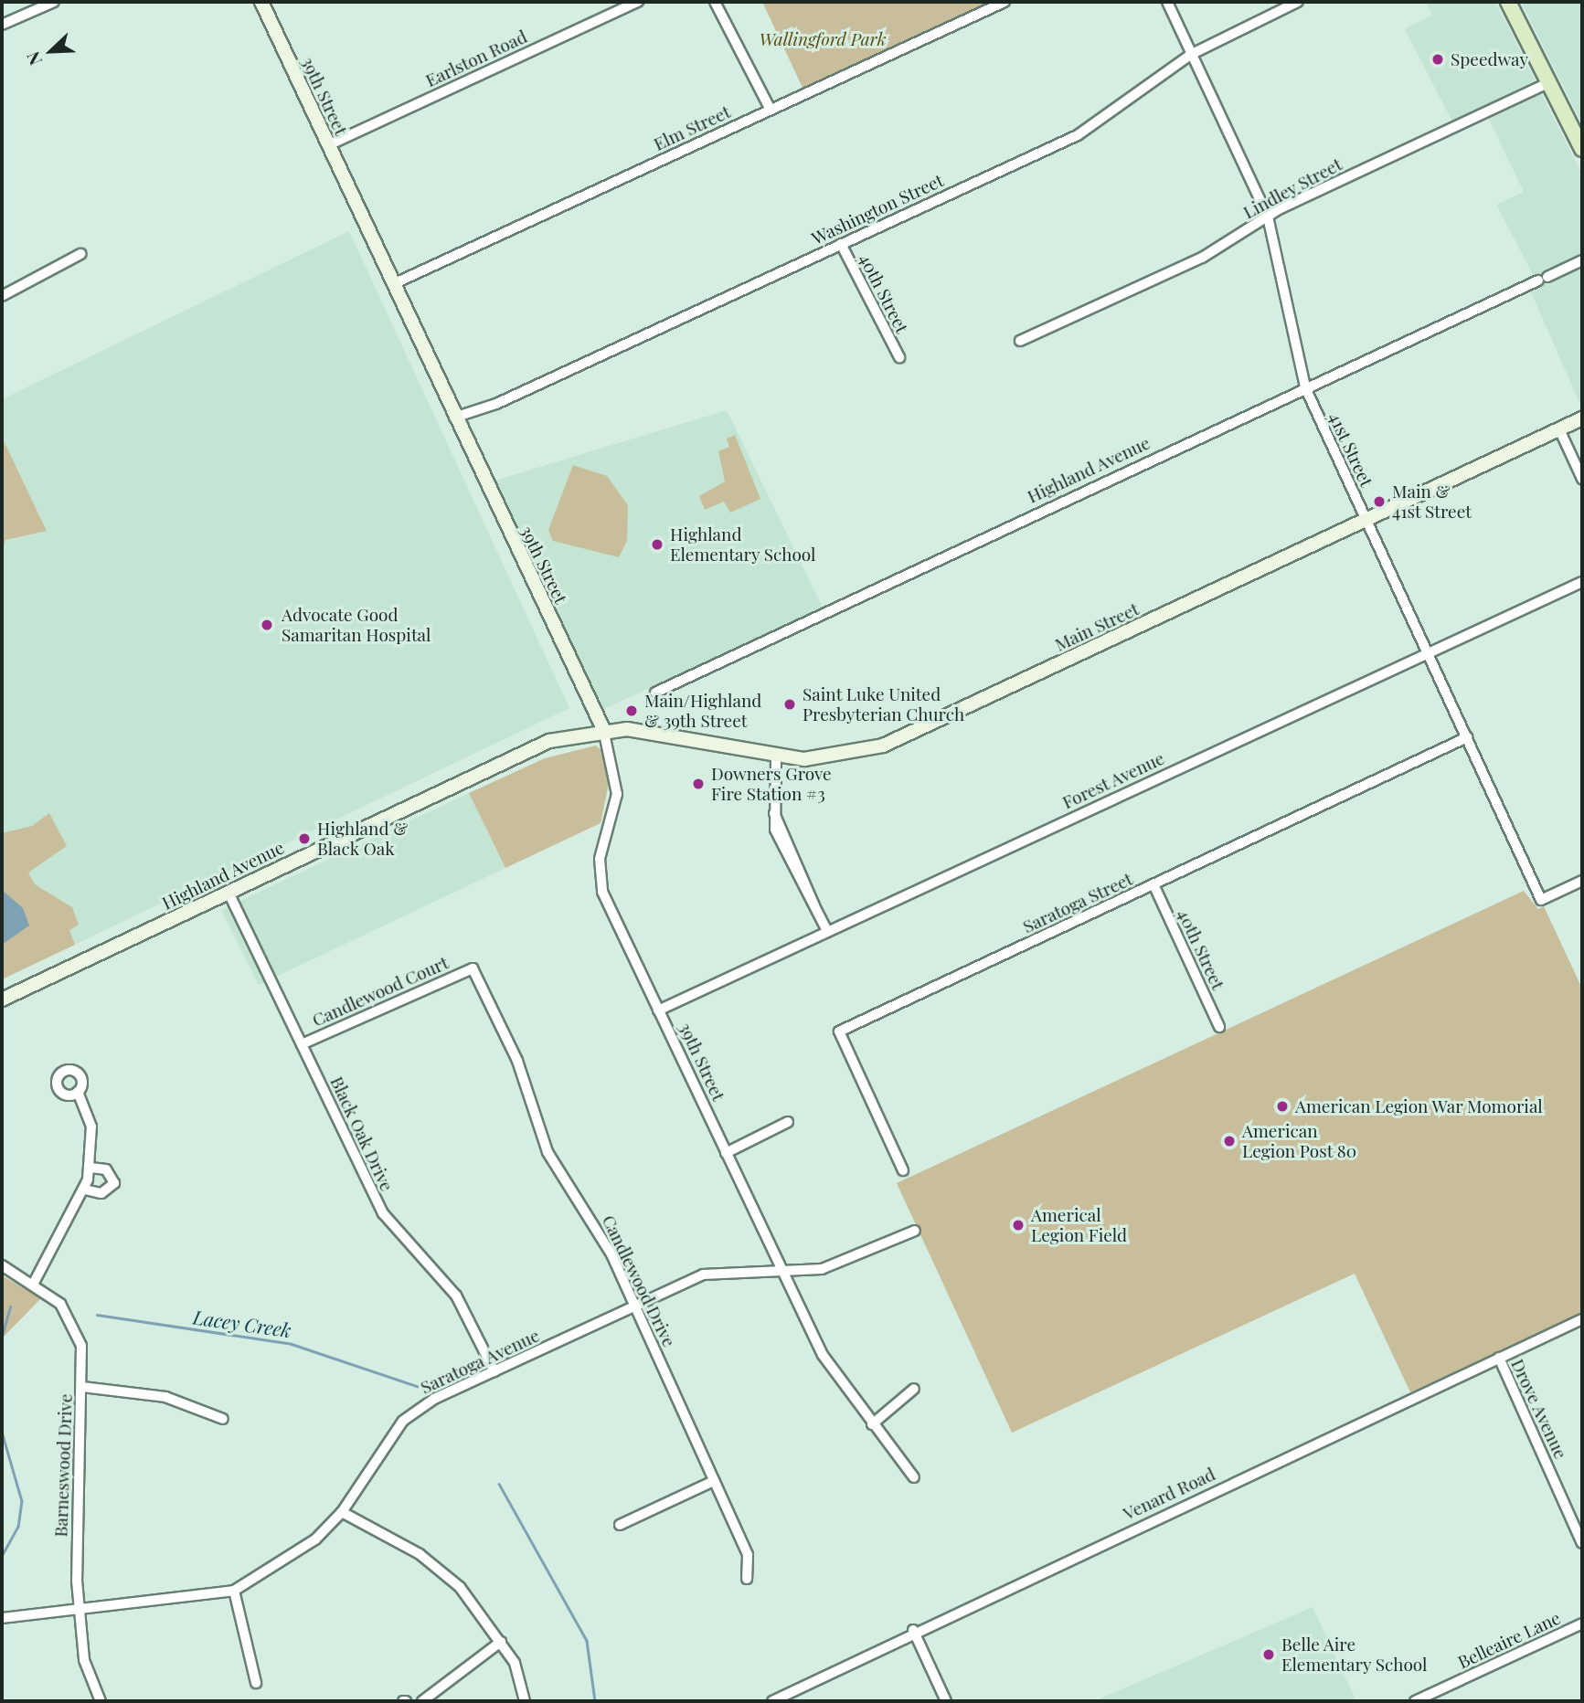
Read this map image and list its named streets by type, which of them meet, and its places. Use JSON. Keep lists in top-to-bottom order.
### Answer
{
  "streets": {
    "main road": ["39th Street", "Highland Avenue", "Main Street"],
    "street": [
      "Earlston Road",
      "Elm Street",
      "Lindley Street",
      "Washington Street",
      "40th Street",
      "41st Street",
      "Forest Avenue",
      "Saratoga Street",
      "Candlewood Court",
      "Black Oak Drive",
      "Candlewood Drive",
      "Saratoga Avenue",
      "Drove Avenue",
      "Barneswood Drive",
      "Venard Road",
      "Belleaire Lane"
    ]
  },
  "crossings": [
    ["Earlston Road", "39th Street"],
    ["39th Street", "Elm Street"],
    ["39th Street", "Washington Street"],
    ["39th Street", "Highland Avenue"],
    ["39th Street", "Main Street"],
    ["39th Street", "Forest Avenue"],
    ["39th Street", "Saratoga Avenue"],
    ["Lindley Street", "41st Street"],
    ["Washington Street", "40th Street"],
    ["Washington Street", "41st Street"],
    ["40th Street", "Saratoga Street"],
    ["41st Street", "Highland Avenue"],
    ["41st Street", "Main Street"],
    ["41st Street", "Forest Avenue"],
    ["41st Street", "Saratoga Street"],
    ["Highland Avenue", "Main Street"],
    ["Highland Avenue", "Black Oak Drive"],
    ["Candlewood Court", "Black Oak Drive"],
    ["Candlewood Court", "Candlewood Drive"],
    ["Black Oak Drive", "Saratoga Avenue"],
    ["Candlewood Drive", "Saratoga Avenue"],
    ["Saratoga Avenue", "Barneswood Drive"],
    ["Drove Avenue", "Venard Road"]
  ],
  "water": ["Lacey Creek"],
  "parks": ["Wallingford Park"],
  "places": [
    "Speedway",
    "Main & 41st Street",
    "Highland Elementary School",
    "Advocate Good Samaritan Hospital",
    "Saint Luke United Presbyterian Church",
    "Main/Highland & 39th Street",
    "Downers Grove Fire Station #3",
    "Highland & Black Oak",
    "American Legion War Momorial",
    "American Legion Post 80",
    "Americal Legion Field",
    "Belle Aire Elementary School"
  ],
  "north": "bottom left"
}
